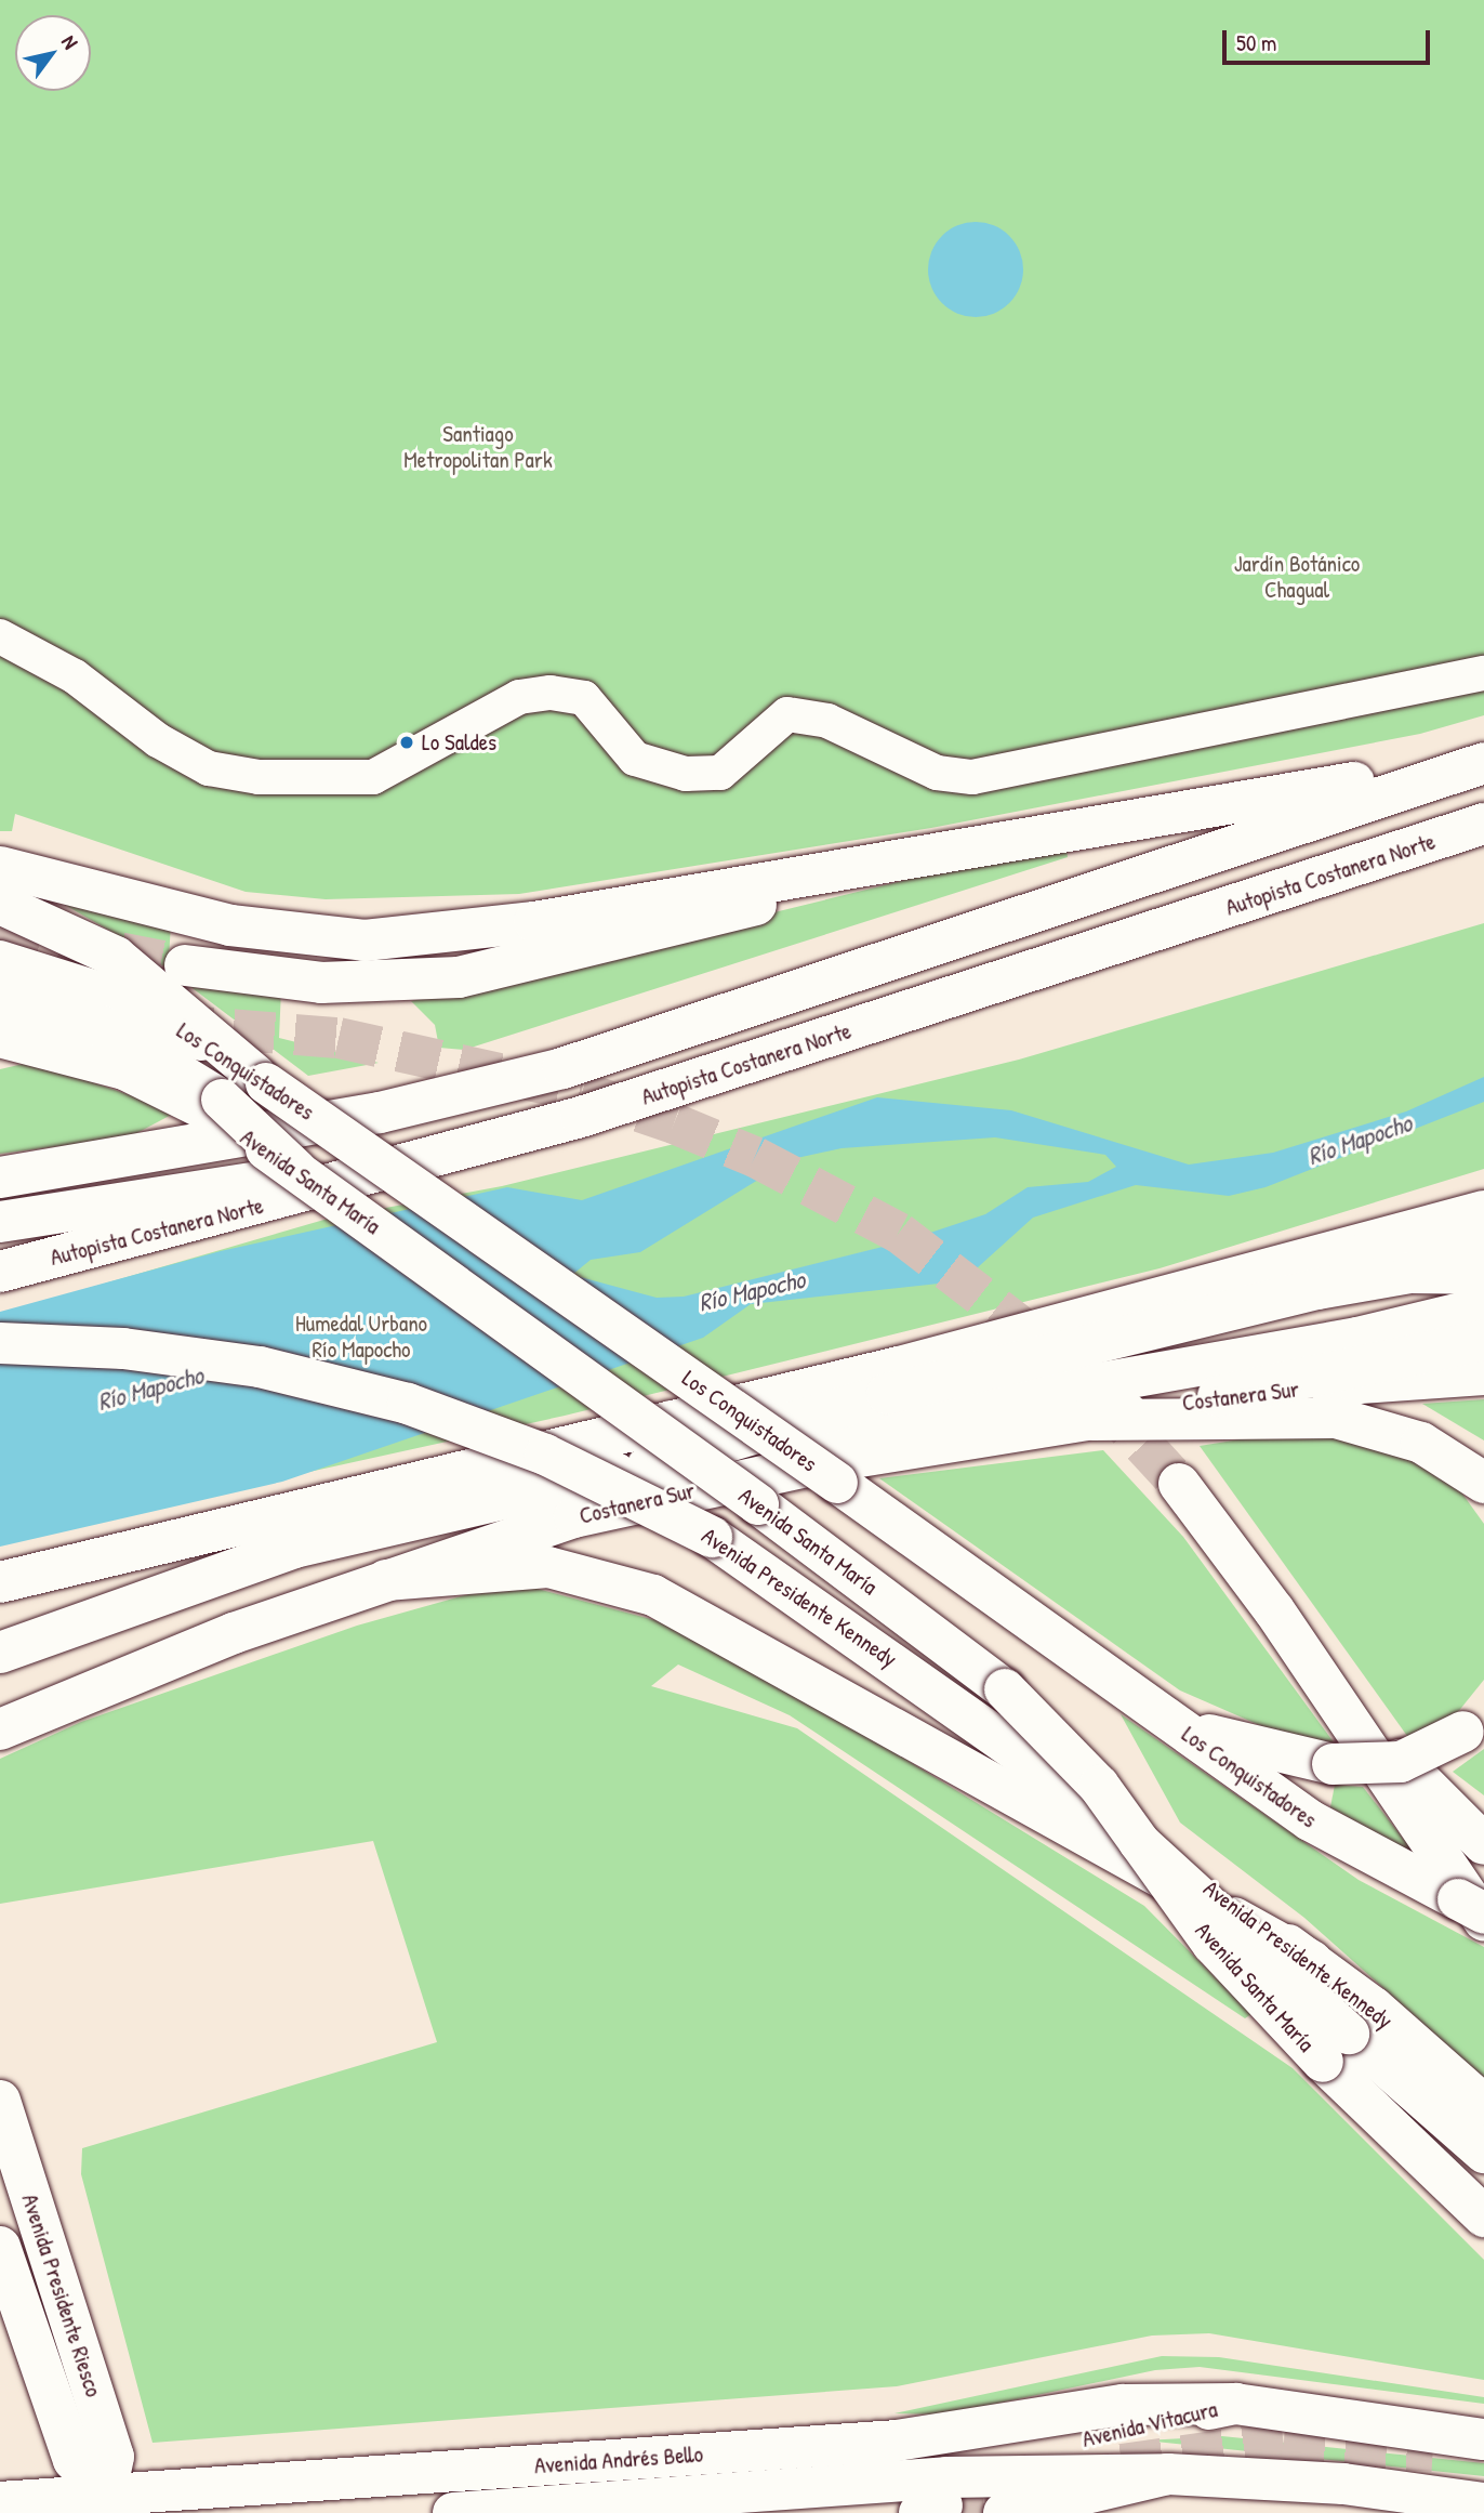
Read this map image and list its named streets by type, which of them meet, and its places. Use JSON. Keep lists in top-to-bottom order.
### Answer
{
  "streets": {
    "main road": [
      "Autopista Costanera Norte",
      "Los Conquistadores",
      "Avenida Santa María",
      "Costanera Sur",
      "Avenida Presidente Kennedy",
      "Avenida Presidente Riesco",
      "Avenida Vitacura",
      "Avenida Andrés Bello"
    ]
  },
  "crossings": [
    ["Avenida Presidente Riesco", "Avenida Andrés Bello"],
    ["Avenida Vitacura", "Avenida Andrés Bello"]
  ],
  "water": ["Río Mapocho"],
  "parks": ["Santiago Metropolitan Park", "Jardín Botánico Chagual", "Humedal Urbano Río Mapocho"],
  "places": ["Lo Saldes"],
  "scale_bar": "50 m",
  "north": "top right"
}
